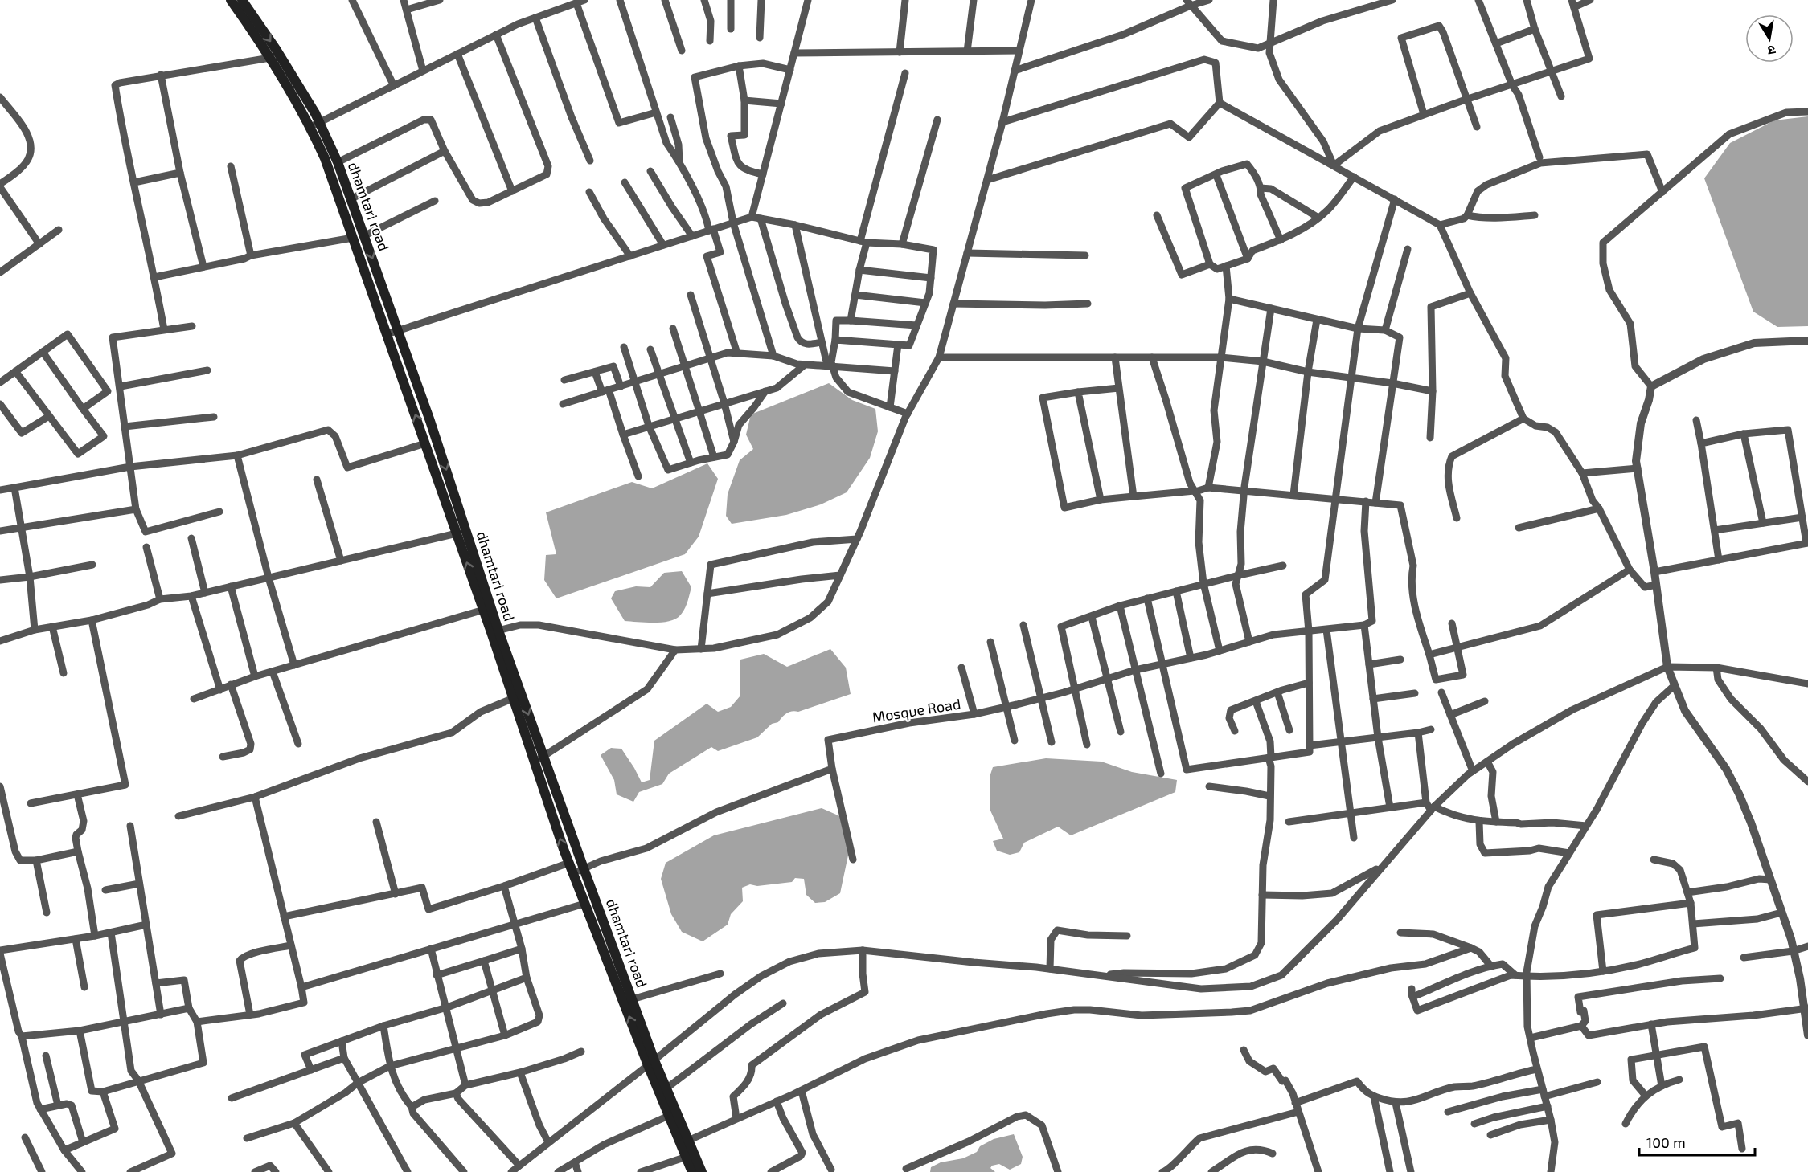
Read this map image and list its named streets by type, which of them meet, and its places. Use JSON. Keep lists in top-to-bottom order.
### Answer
{
  "streets": {
    "main road": ["dhamtari road"],
    "street": ["Mosque Road"]
  },
  "scale_bar": "100 m",
  "north": "bottom"
}
